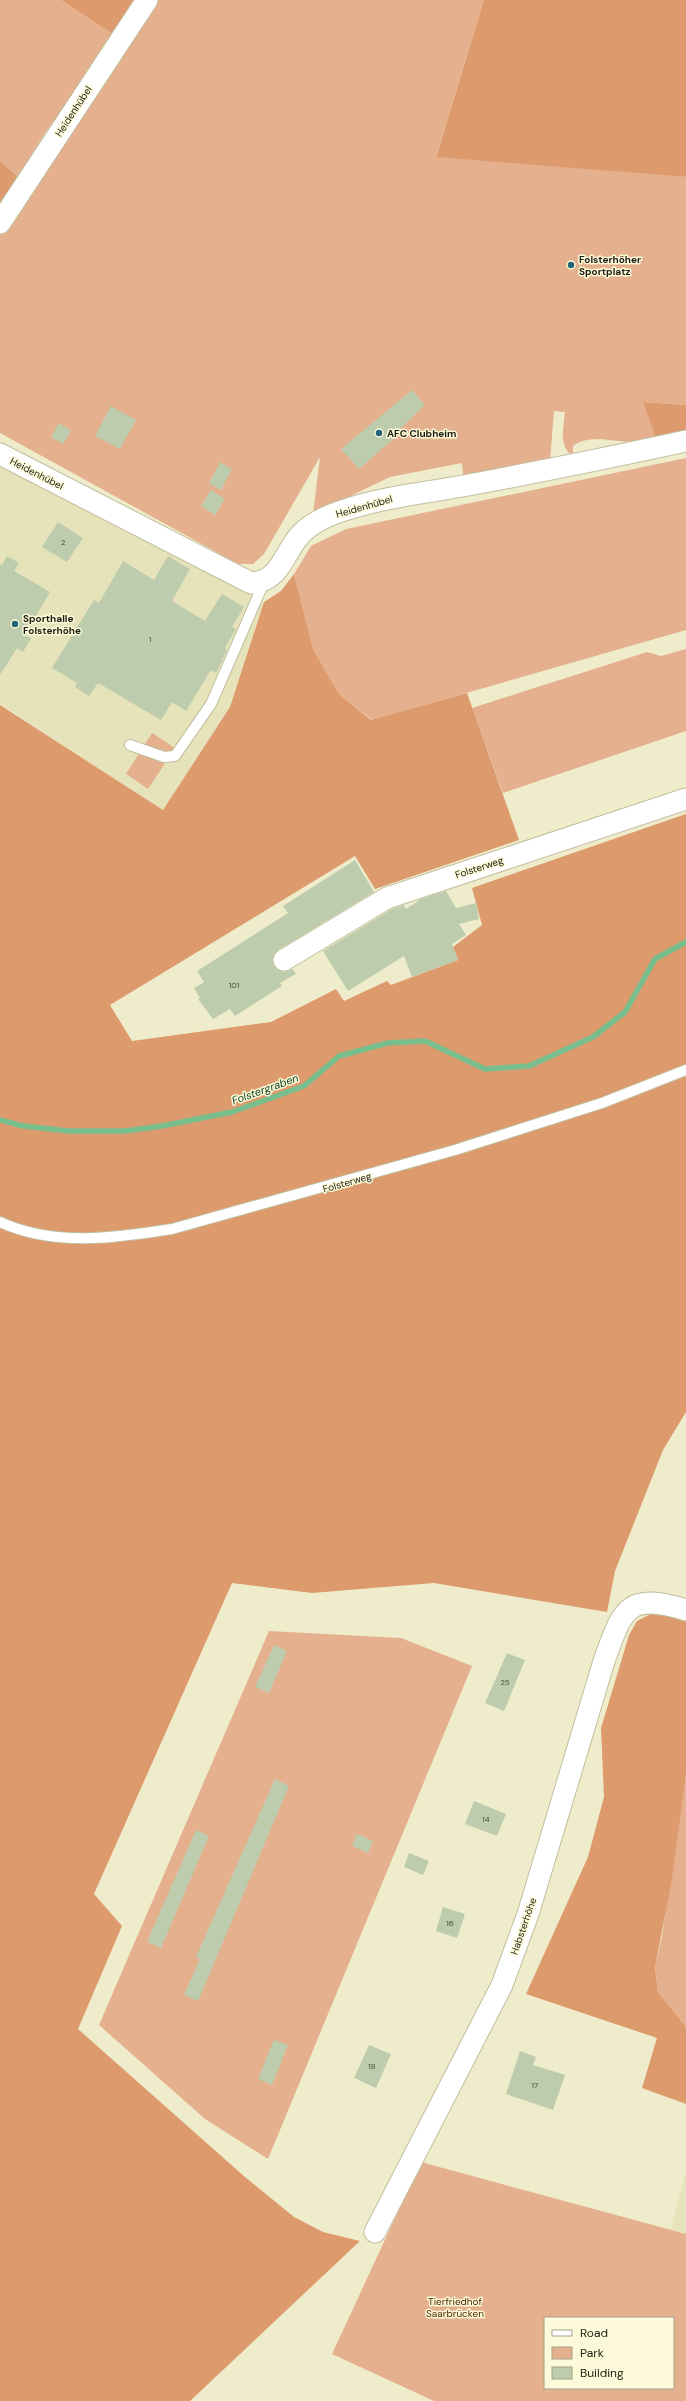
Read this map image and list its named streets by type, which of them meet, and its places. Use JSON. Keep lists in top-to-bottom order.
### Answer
{
  "streets": {
    "street": ["Heidenhübel", "Folsterweg", "Habsterhöhe"]
  },
  "water": ["Folstergraben"],
  "parks": ["Tierfriedhof Saarbrücken"],
  "places": ["Folsterhöher Sportplatz", "AFC Clubheim", "Sporthalle Folsterhöhe"],
  "house_numbers": [
    "2",
    "1",
    "101",
    "25",
    "14",
    "16",
    "18",
    "17"
  ],
  "legend": ["Road", "Park", "Building"]
}
